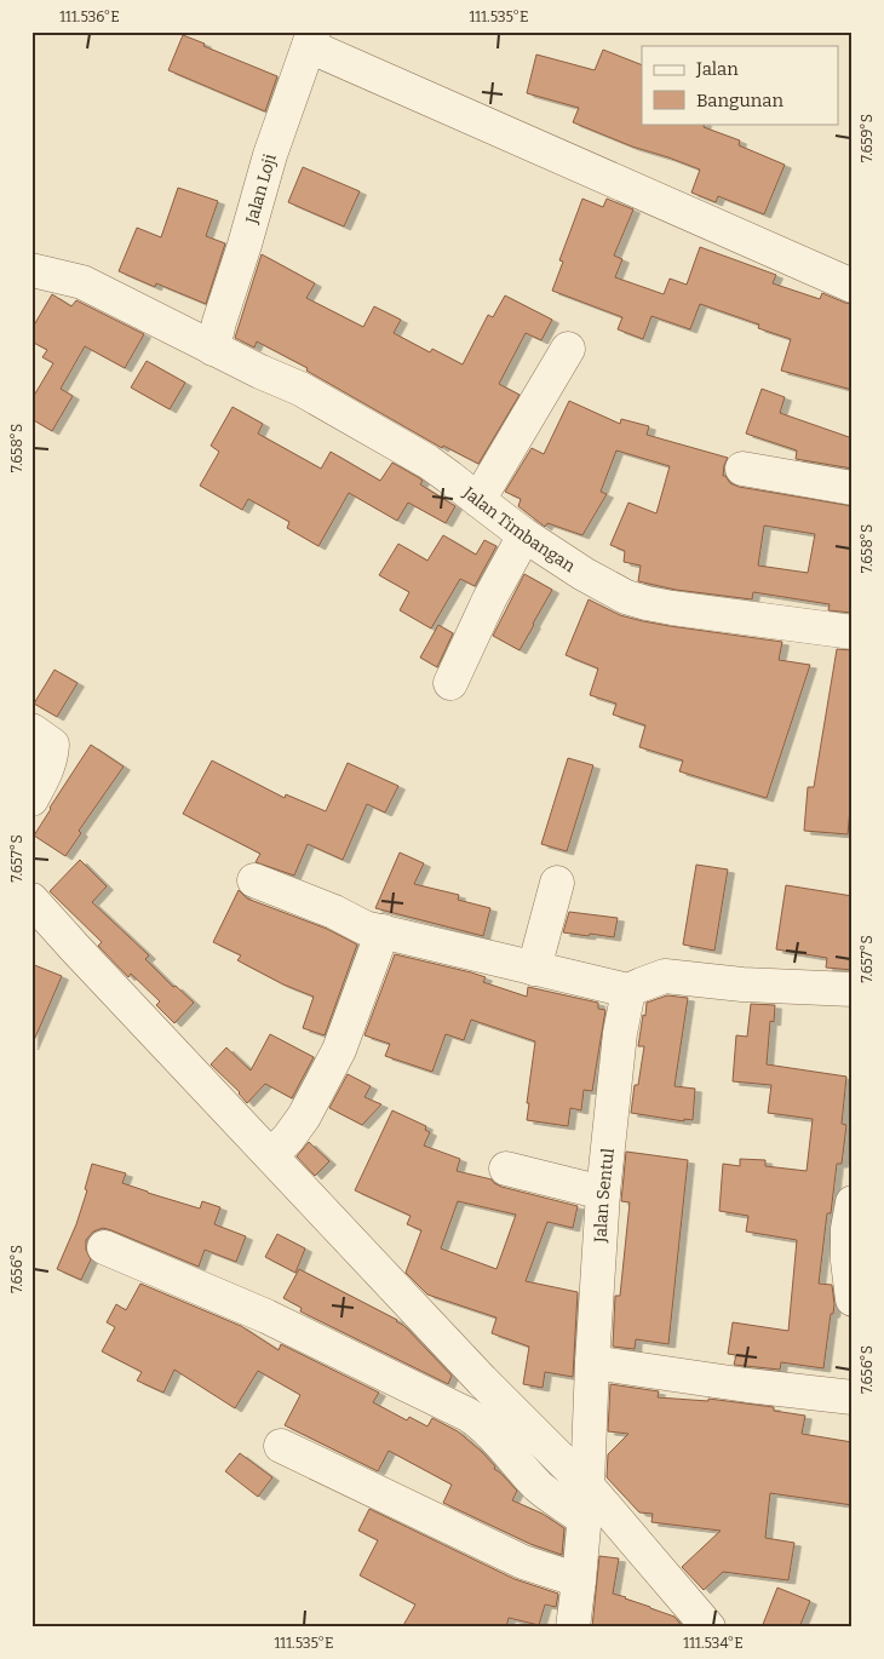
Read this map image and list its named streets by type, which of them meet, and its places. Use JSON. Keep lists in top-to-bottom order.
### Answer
{
  "streets": {
    "street": ["Jalan Loji", "Jalan Timbangan", "Jalan Sentul"]
  },
  "crossings": [
    ["Jalan Loji", "Jalan Timbangan"]
  ],
  "legend": ["Jalan", "Bangunan"],
  "coordinates": [
    "111.536°E",
    "111.535°E",
    "7.659°S",
    "7.658°S",
    "7.657°S",
    "7.656°S",
    "111.534°E"
  ]
}
